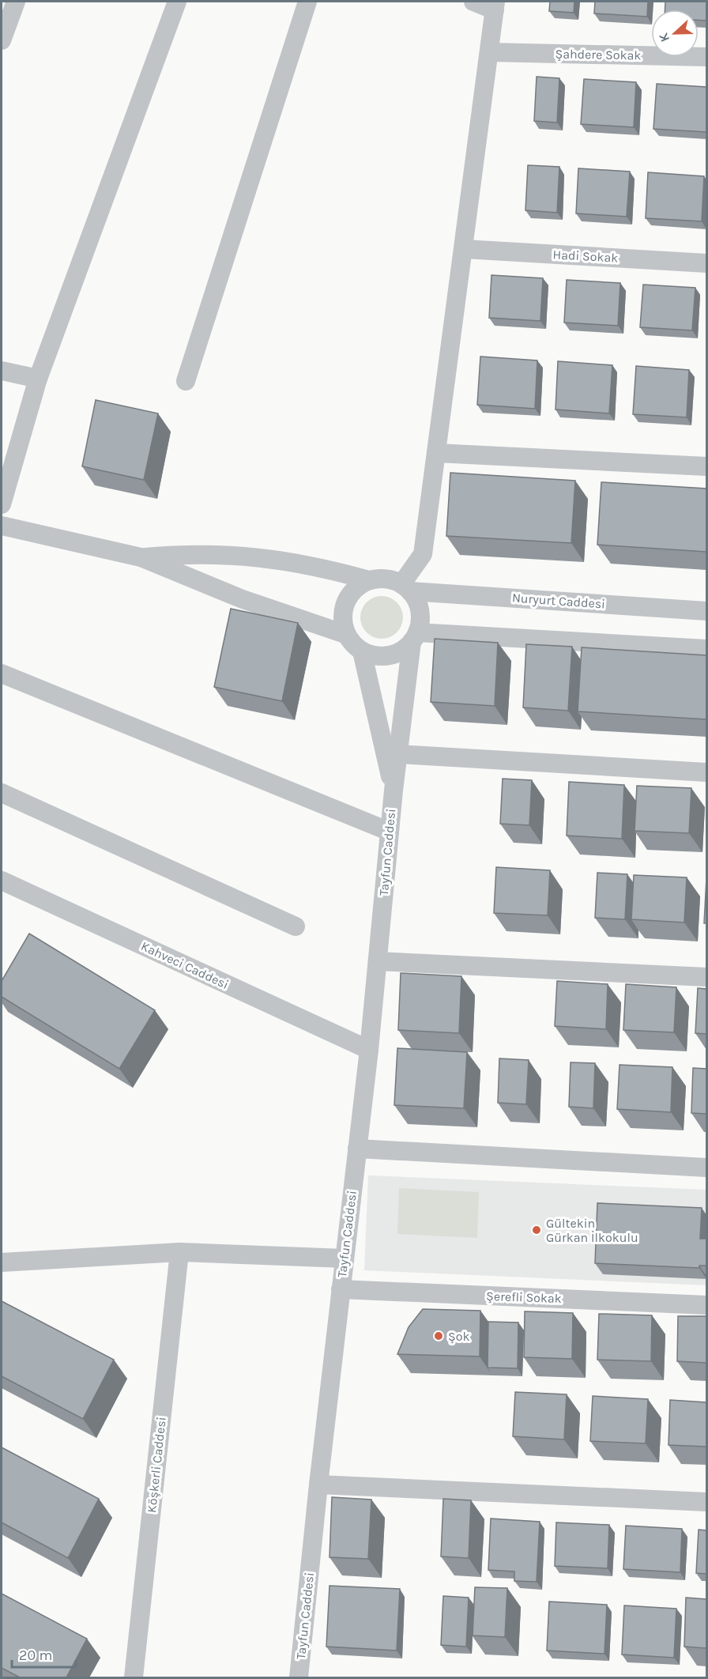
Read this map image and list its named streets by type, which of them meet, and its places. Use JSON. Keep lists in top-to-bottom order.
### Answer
{
  "streets": {
    "street": [
      "Şahdere Sokak",
      "Hadi Sokak",
      "Nuryurt Caddesi",
      "Tayfun Caddesi",
      "Kahveci Caddesi",
      "Şerefli Sokak",
      "Köşkerli Caddesi"
    ]
  },
  "crossings": [
    ["Nuryurt Caddesi", "Tayfun Caddesi"],
    ["Tayfun Caddesi", "Kahveci Caddesi"],
    ["Tayfun Caddesi", "Şerefli Sokak"]
  ],
  "places": ["Gültekin Gürkan İlkokulu", "Şok"],
  "scale_bar": "20 m",
  "north": "left"
}
